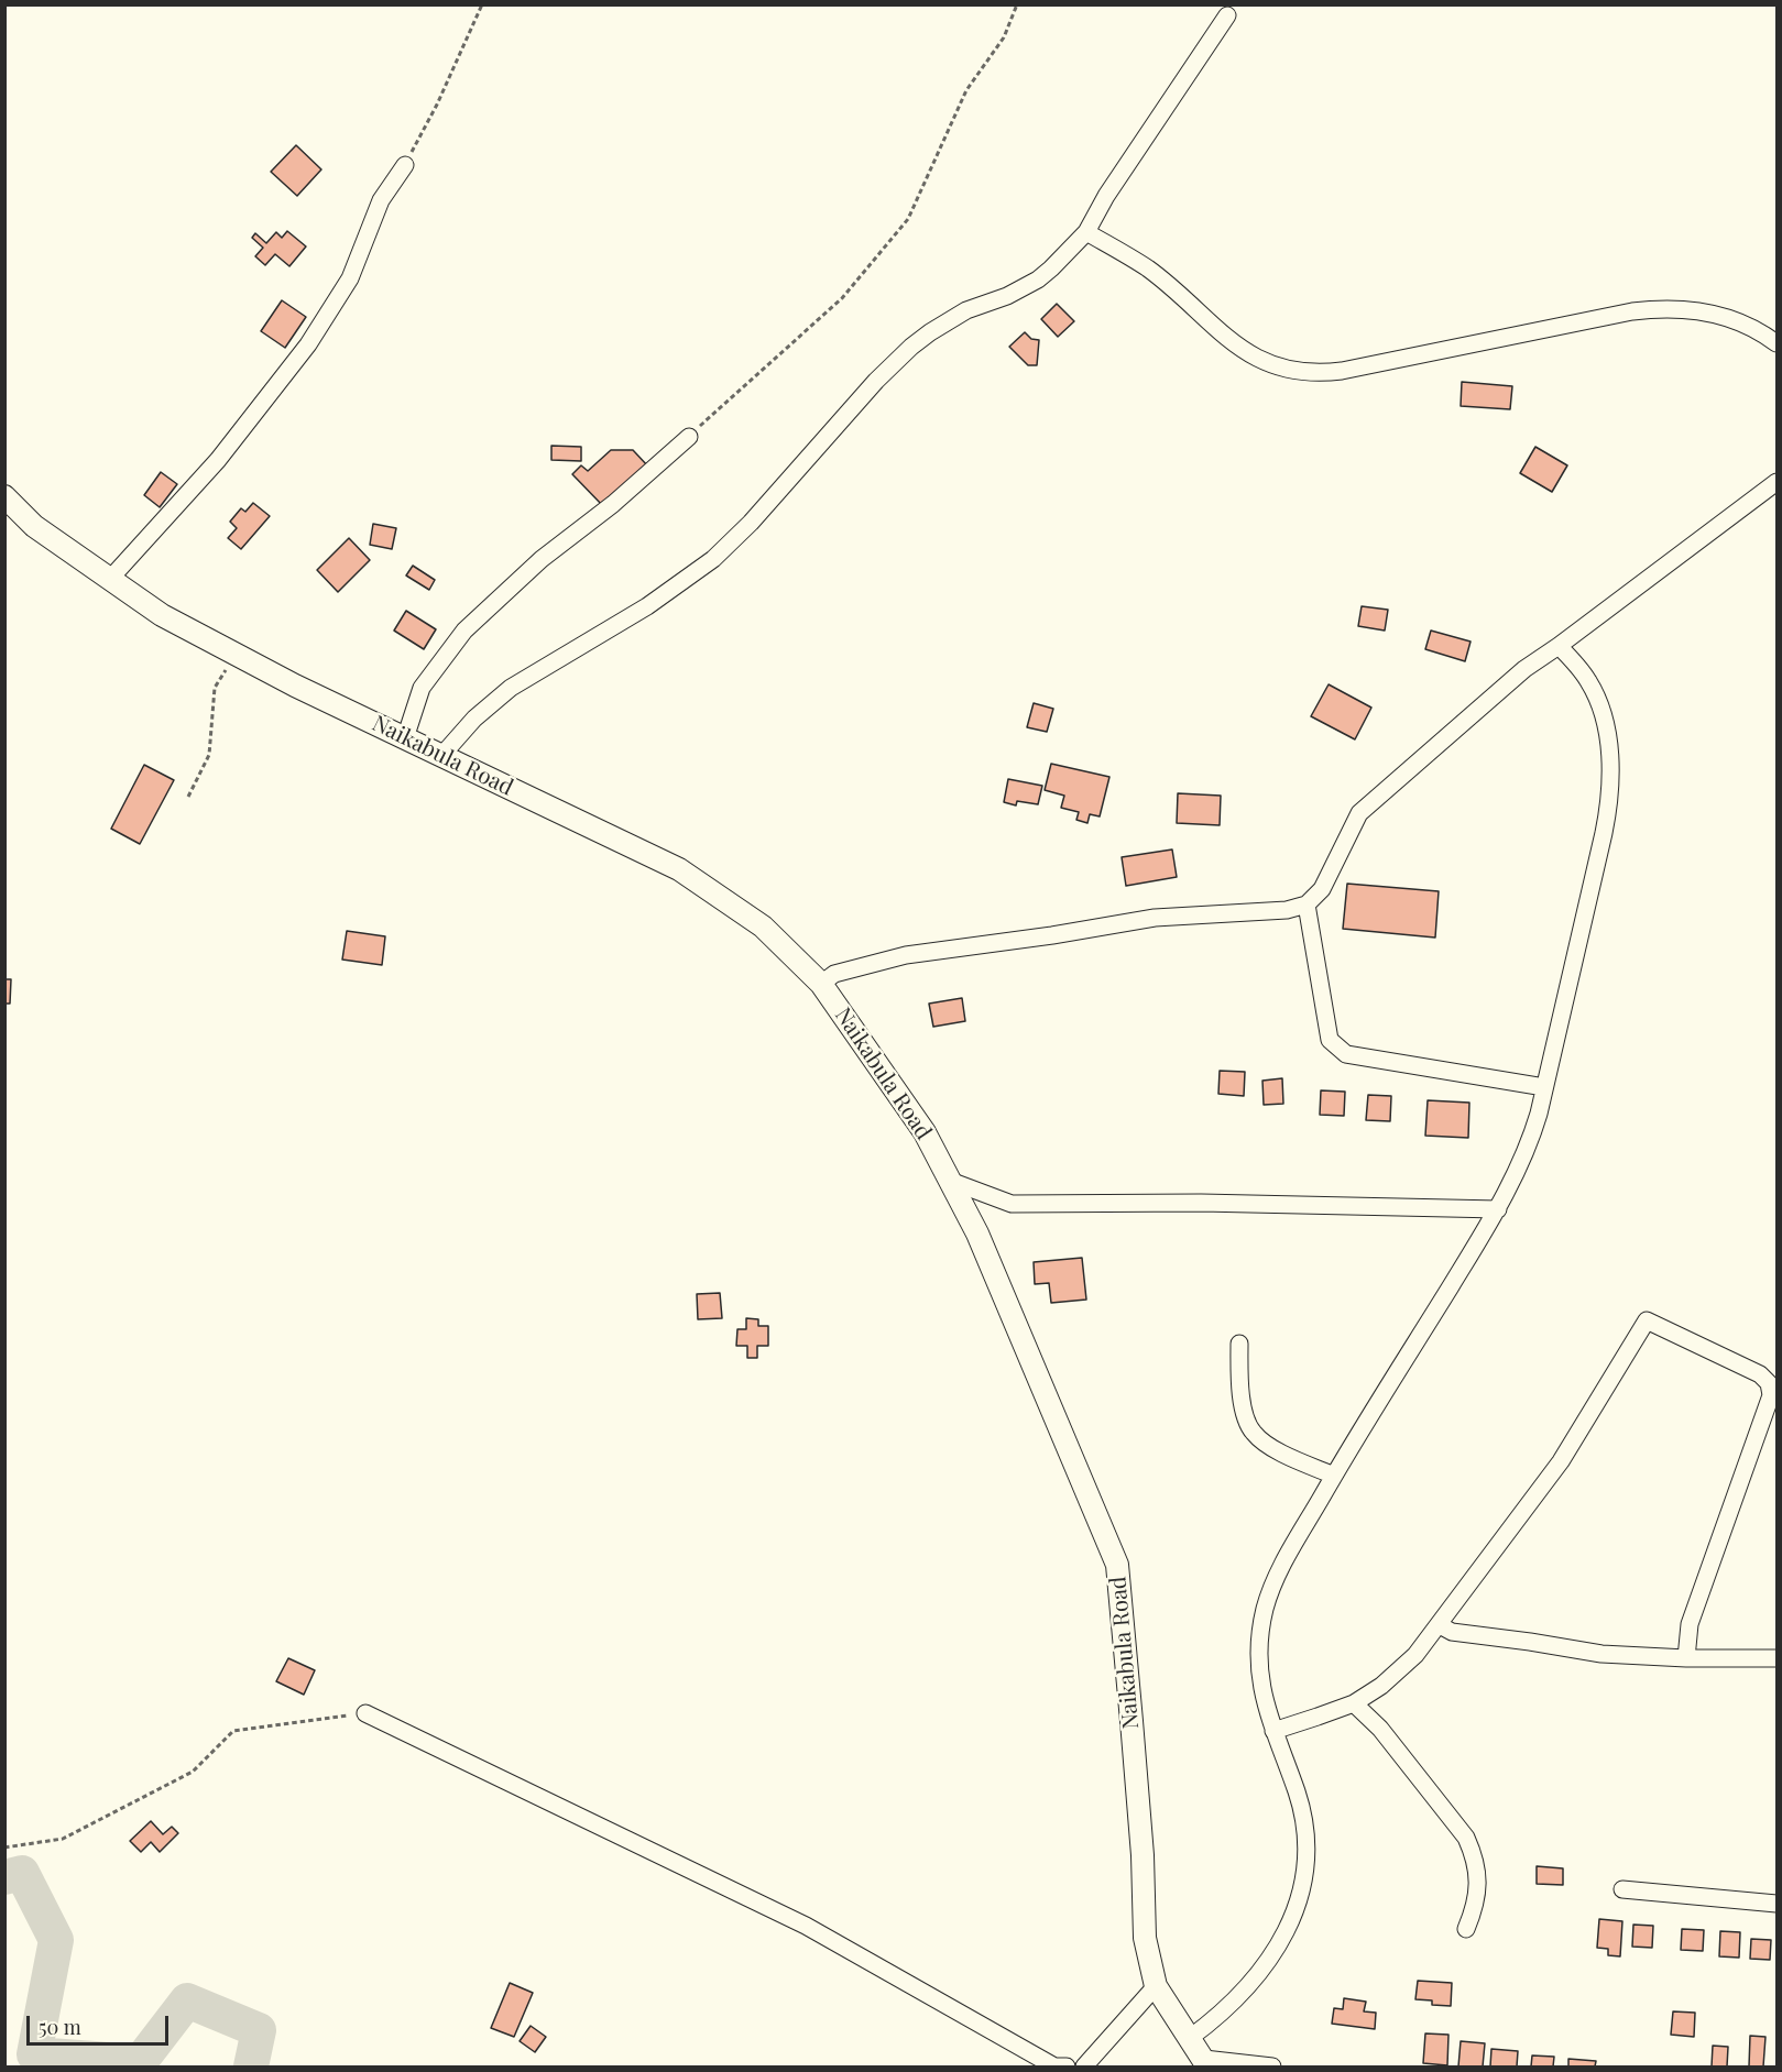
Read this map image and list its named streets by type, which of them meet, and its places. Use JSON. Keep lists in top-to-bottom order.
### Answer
{
  "streets": {
    "street": ["Naikabula Road"]
  },
  "scale_bar": "50 m"
}
